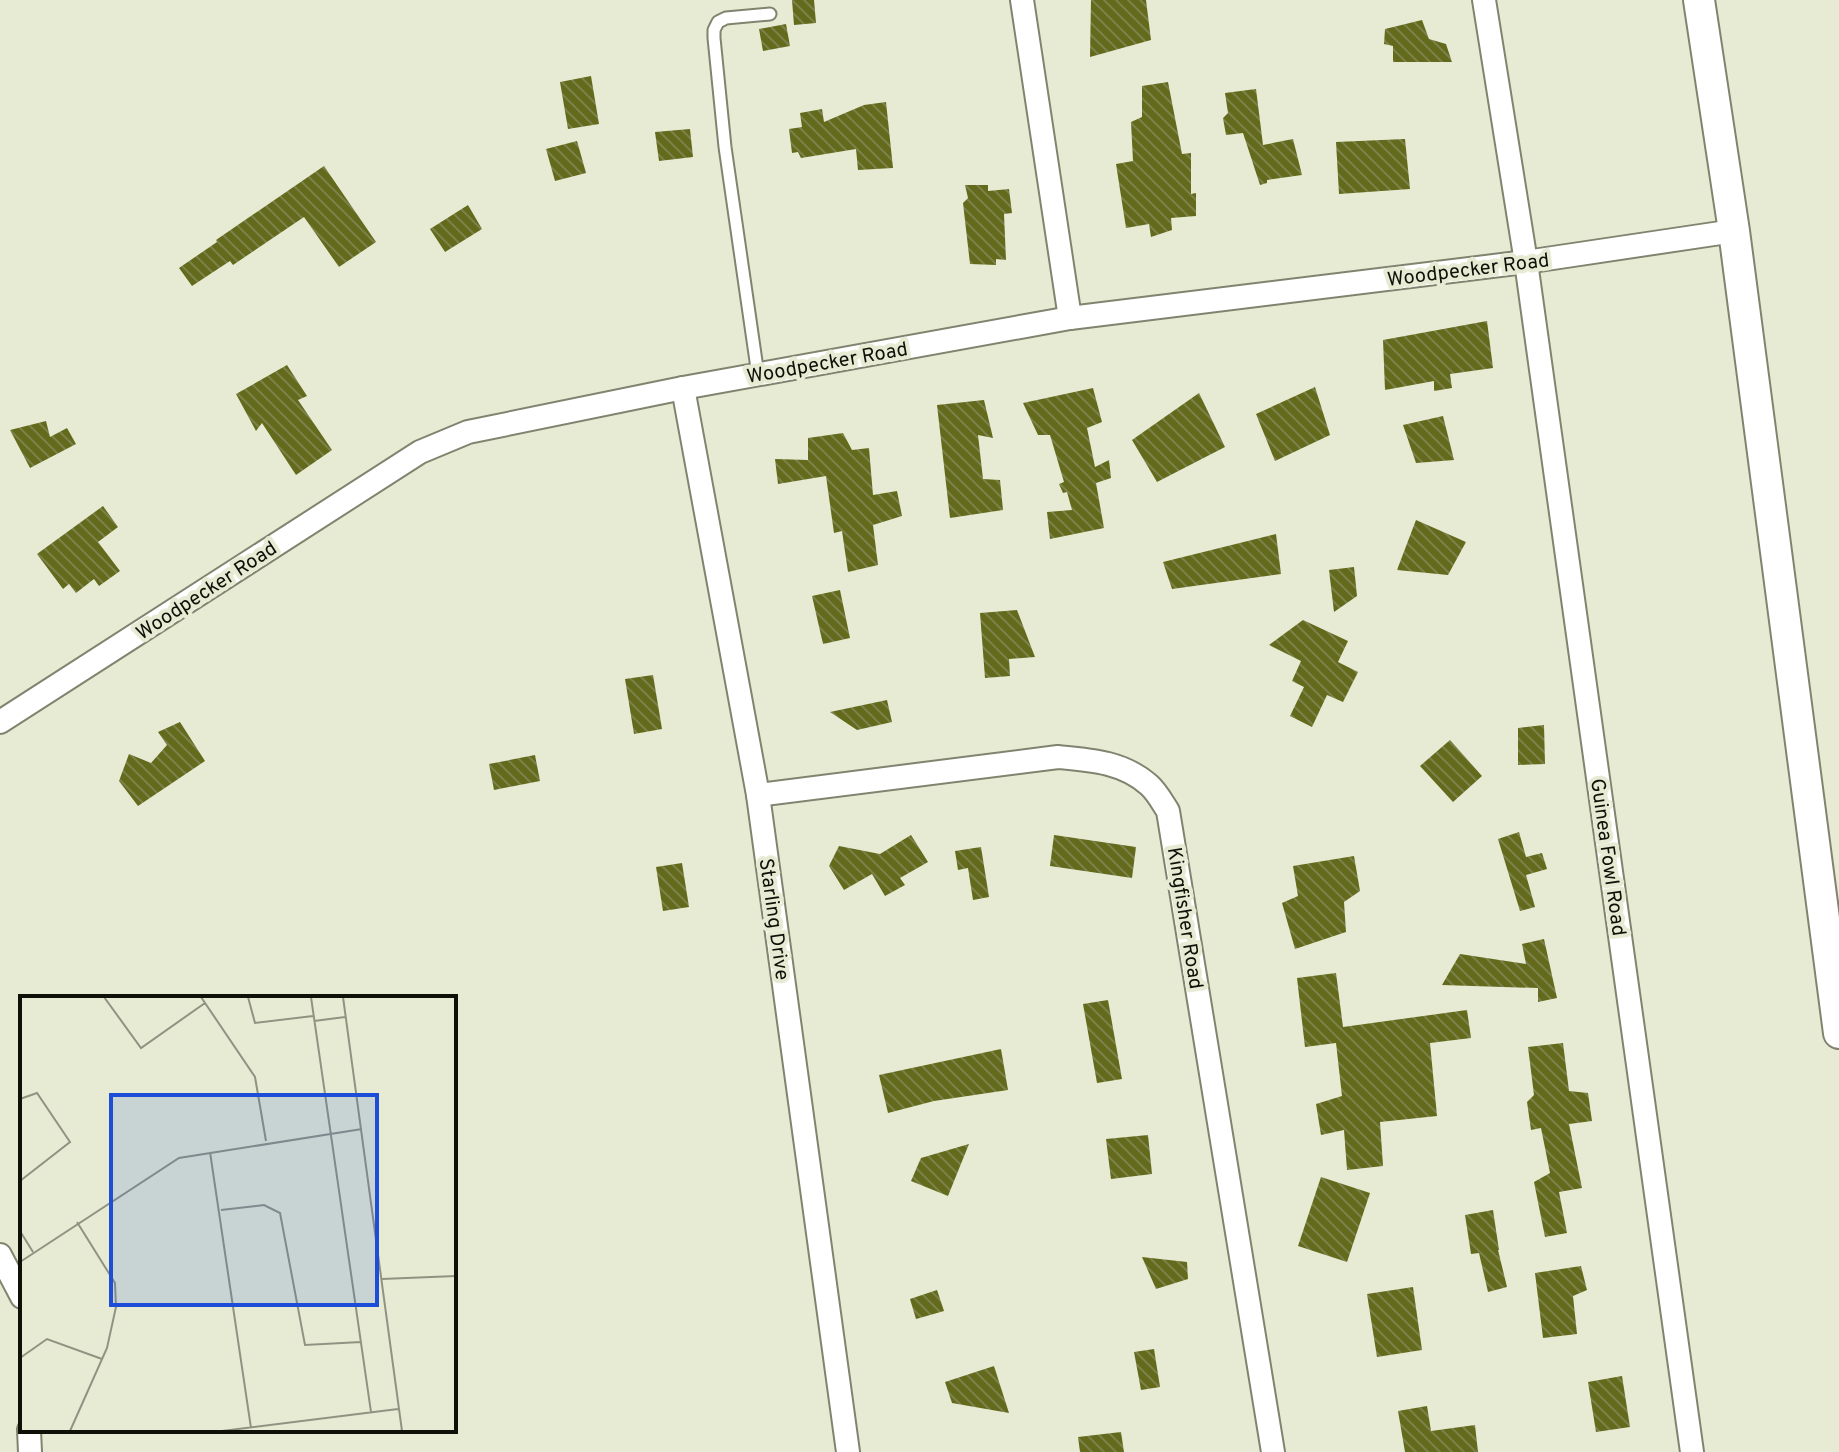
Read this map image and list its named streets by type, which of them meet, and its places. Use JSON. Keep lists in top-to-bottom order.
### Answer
{
  "streets": {
    "street": [
      "Woodpecker Road",
      "Guinea Fowl Road",
      "Kingfisher Road",
      "Starling Drive"
    ]
  },
  "crossings": [
    ["Woodpecker Road", "Guinea Fowl Road"],
    ["Woodpecker Road", "Starling Drive"],
    ["Kingfisher Road", "Starling Drive"]
  ]
}
